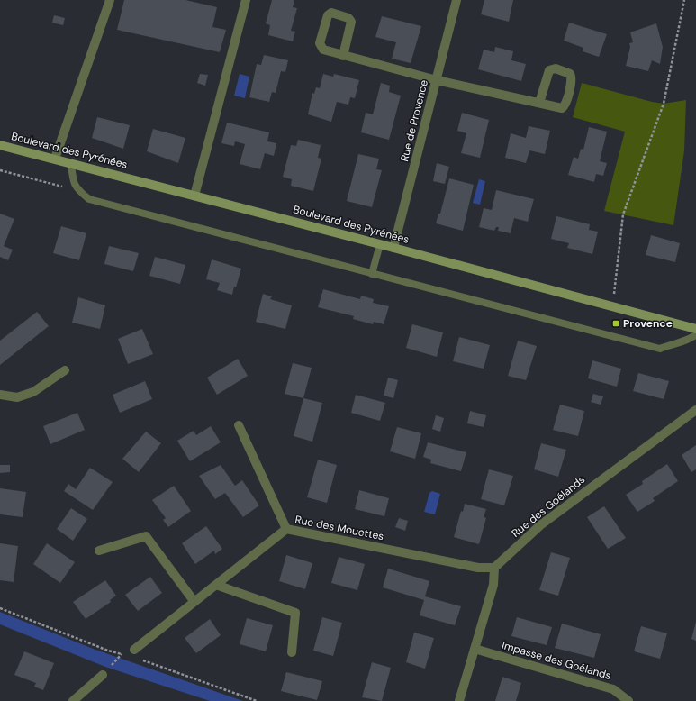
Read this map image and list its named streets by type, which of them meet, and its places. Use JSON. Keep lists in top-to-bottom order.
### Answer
{
  "streets": {
    "street": [
      "Rue de Provence",
      "Boulevard des Pyrénées",
      "Rue des Goélands",
      "Rue des Mouettes",
      "Impasse des Goélands"
    ]
  },
  "crossings": [
    ["Rue de Provence", "Boulevard des Pyrénées"],
    ["Rue des Goélands", "Rue des Mouettes"]
  ],
  "places": {
    "transit": ["Provence"]
  }
}
